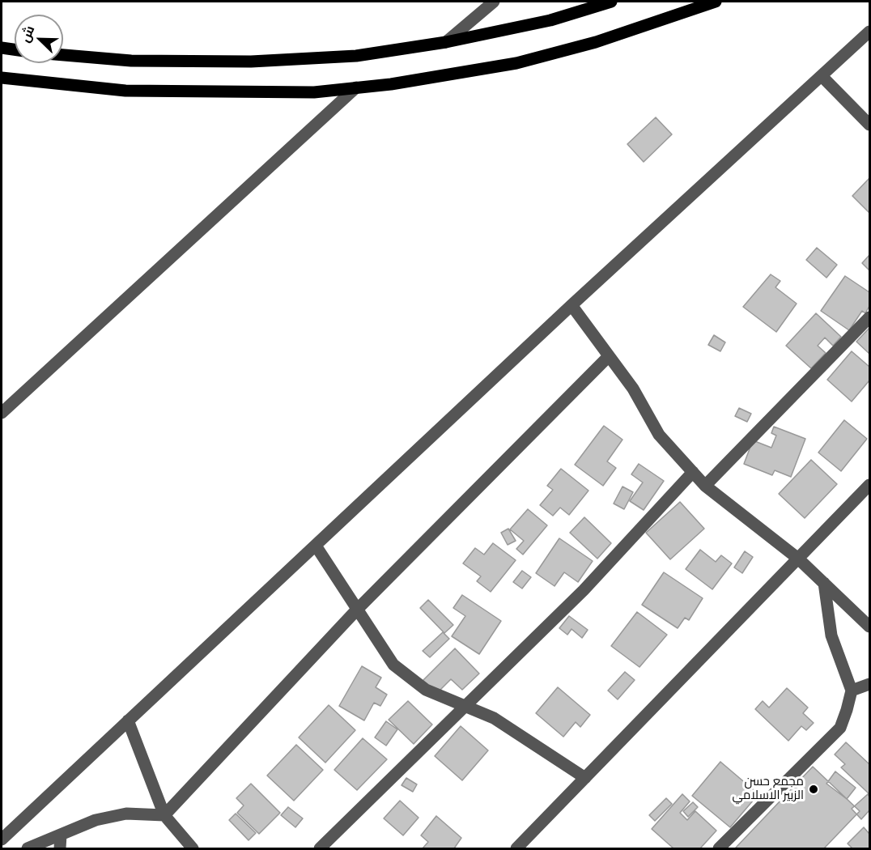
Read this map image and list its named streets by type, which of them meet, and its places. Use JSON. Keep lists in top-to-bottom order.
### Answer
{
  "places": ["مجمع حسن الزبير الاسلامي"],
  "north": "top left"
}
